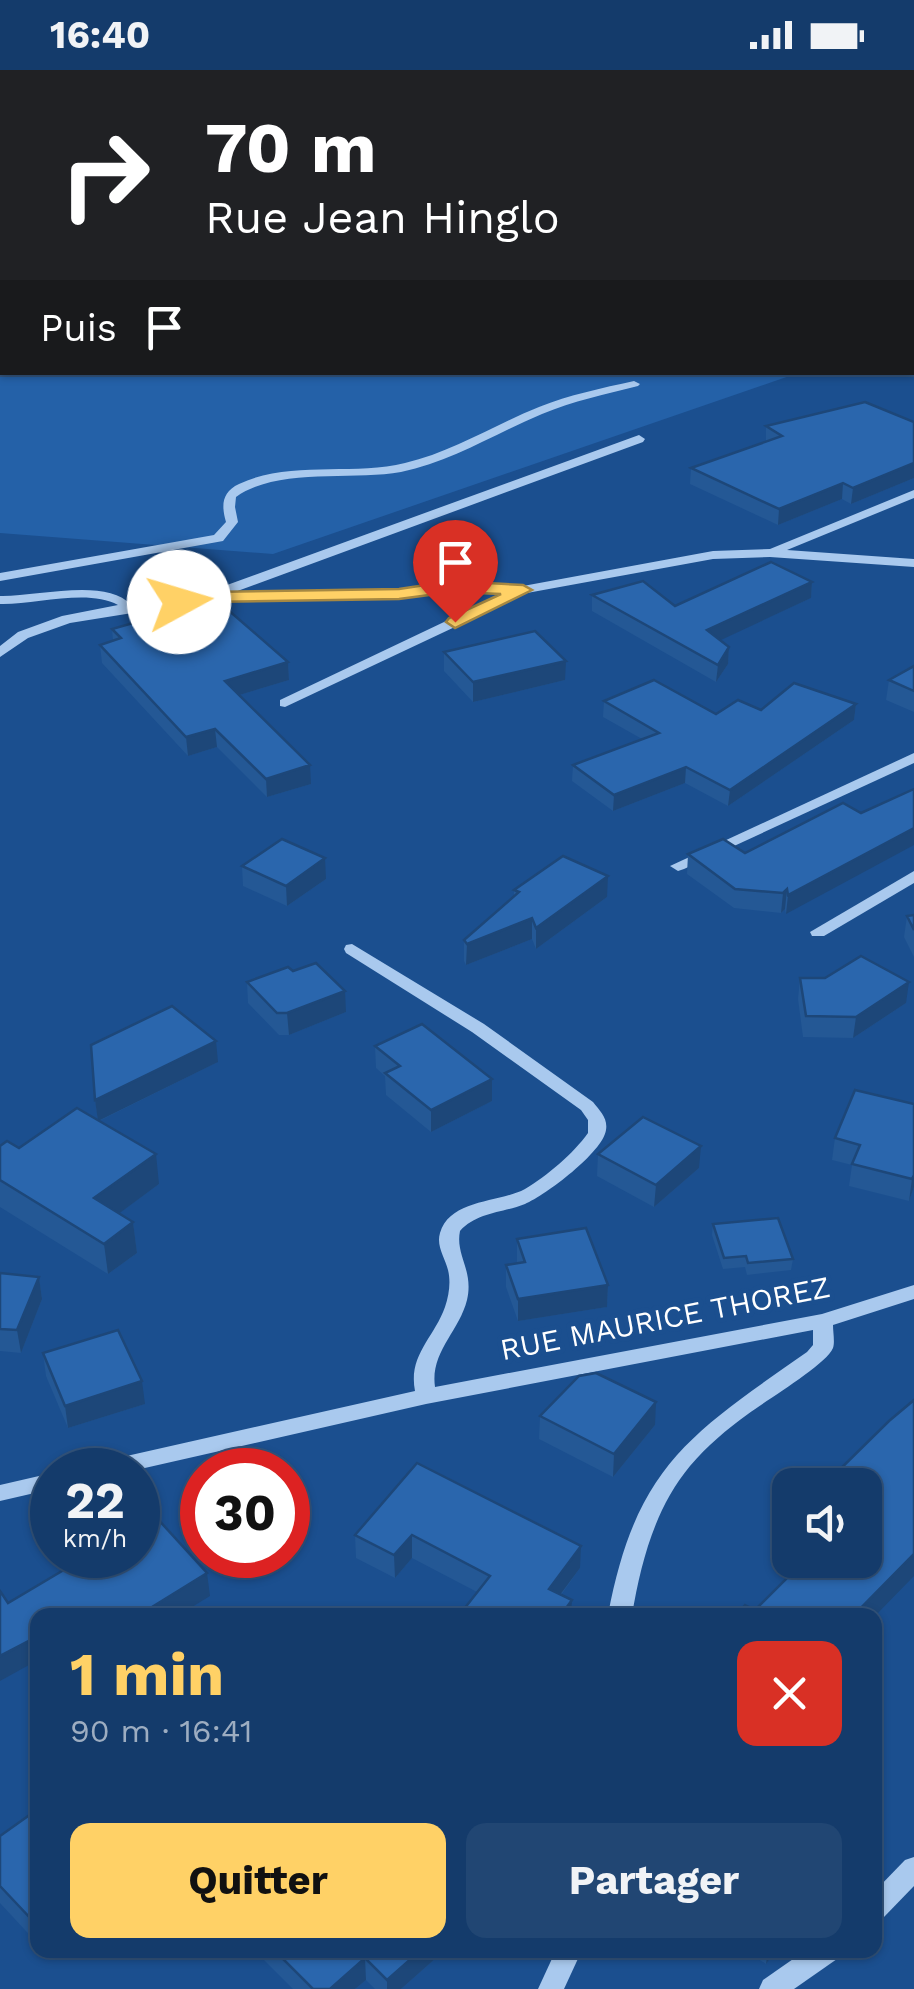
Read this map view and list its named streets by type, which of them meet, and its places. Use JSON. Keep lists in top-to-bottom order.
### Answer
{
  "streets": {
    "street": ["RUE MAURICE THOREZ"]
  },
  "page": {
    "status": "16:40",
    "turn": ["70 m", "Rue Jean Hinglo"],
    "then": "Puis",
    "speed": "22 km/h",
    "limit": "30",
    "heading": ["1 min", "90 m · 16:41"],
    "buttons": ["Quitter", "Partager"]
  }
}
